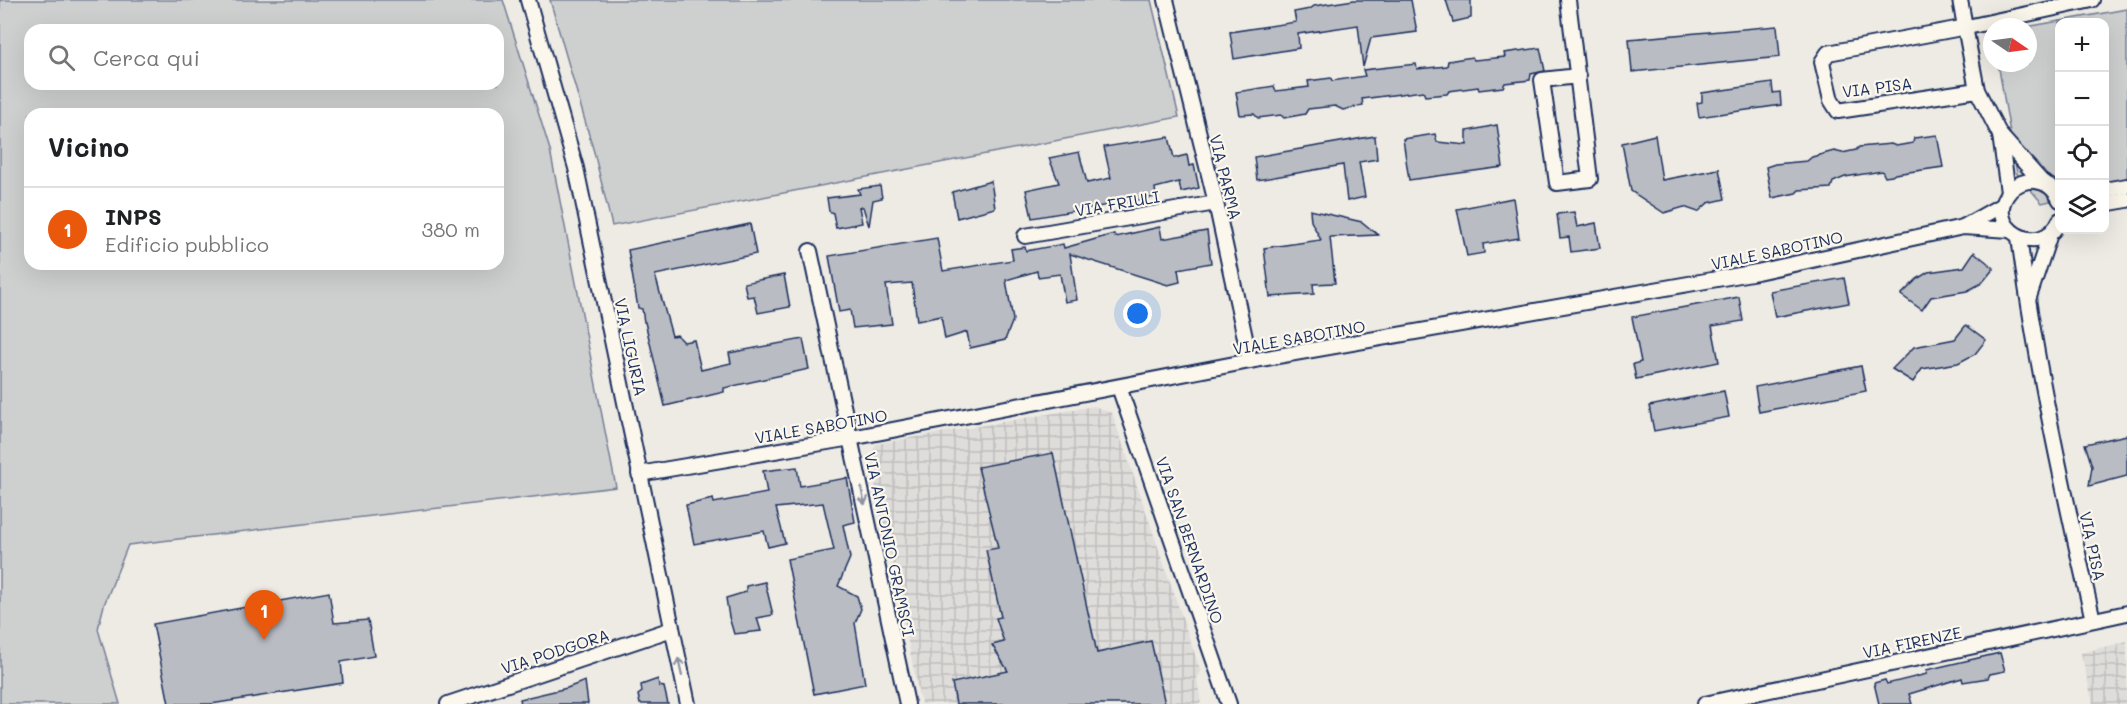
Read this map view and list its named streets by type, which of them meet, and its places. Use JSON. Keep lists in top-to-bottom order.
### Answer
{
  "streets": {
    "street": [
      "VIA PISA",
      "VIA PARMA",
      "VIA FRIULI",
      "VIALE SABOTINO",
      "VIA LIGURIA",
      "VIA SAN BERNARDINO",
      "VIA ANTONIO GRAMSCI",
      "VIA FIRENZE",
      "VIA PODGORA"
    ]
  },
  "crossings": [
    ["VIA PISA", "VIALE SABOTINO"],
    ["VIA PISA", "VIA FIRENZE"],
    ["VIA PARMA", "VIA FRIULI"],
    ["VIA PARMA", "VIALE SABOTINO"],
    ["VIALE SABOTINO", "VIA LIGURIA"],
    ["VIALE SABOTINO", "VIA SAN BERNARDINO"],
    ["VIALE SABOTINO", "VIA ANTONIO GRAMSCI"],
    ["VIA LIGURIA", "VIA PODGORA"]
  ],
  "one_way": ["VIA ANTONIO GRAMSCI"],
  "north": "right",
  "page": {
    "map_buttons": ["+", "−"],
    "search": "Cerca qui",
    "heading": "Vicino",
    "list": [
      {
        "mark": "1",
        "name": "INPS",
        "note": "Edificio pubblico",
        "value": "380 m"
      }
    ],
    "pins": "1"
  }
}
